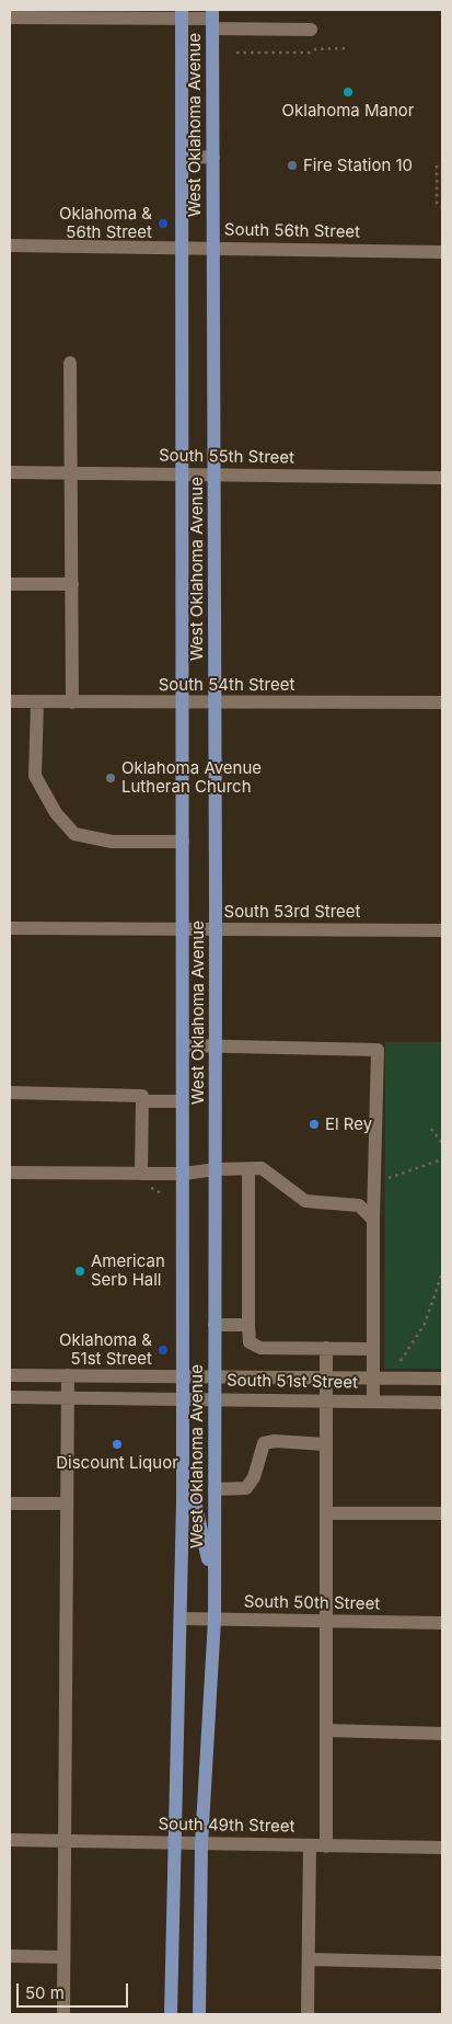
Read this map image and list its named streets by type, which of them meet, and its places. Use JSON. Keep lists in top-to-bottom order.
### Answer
{
  "streets": {
    "main road": ["West Oklahoma Avenue"],
    "street": [
      "South 56th Street",
      "South 55th Street",
      "South 54th Street",
      "South 53rd Street",
      "South 51st Street",
      "South 50th Street",
      "South 49th Street"
    ]
  },
  "crossings": [
    ["West Oklahoma Avenue", "South 56th Street"],
    ["West Oklahoma Avenue", "South 55th Street"],
    ["West Oklahoma Avenue", "South 54th Street"],
    ["West Oklahoma Avenue", "South 53rd Street"],
    ["West Oklahoma Avenue", "South 51st Street"],
    ["West Oklahoma Avenue", "South 50th Street"],
    ["West Oklahoma Avenue", "South 49th Street"]
  ],
  "places": [
    "Oklahoma Manor",
    "Fire Station 10",
    "Oklahoma & 56th Street",
    "Oklahoma Avenue Lutheran Church",
    "El Rey",
    "American Serb Hall",
    "Oklahoma & 51st Street",
    "Discount Liquor"
  ],
  "scale_bar": "50 m"
}
